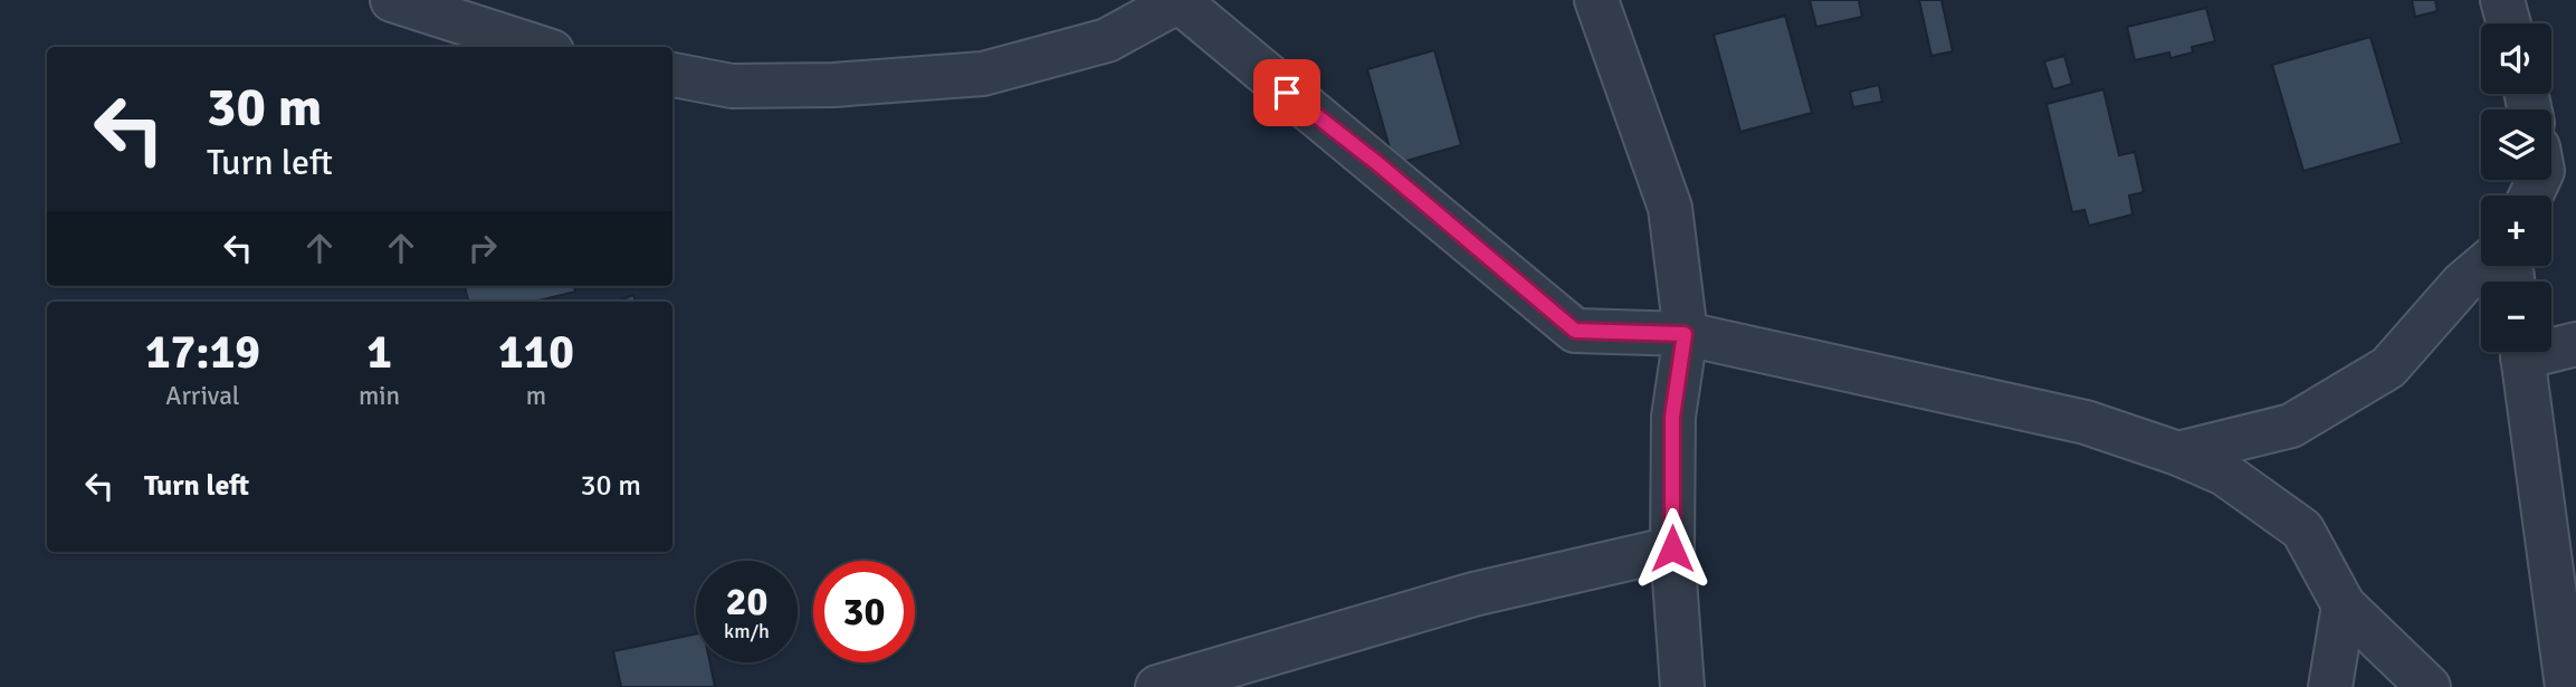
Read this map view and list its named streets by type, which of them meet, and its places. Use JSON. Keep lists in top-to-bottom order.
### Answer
{
  "page": {
    "map_buttons": ["+", "−"],
    "turn": ["30 m", "Turn left"],
    "eta": [
      "17:19",
      "Arrival",
      "1",
      "min",
      "110",
      "m"
    ],
    "list": [
      {
        "name": "Turn left",
        "value": "30 m"
      }
    ],
    "speed": "20 km/h",
    "limit": "30"
  }
}
